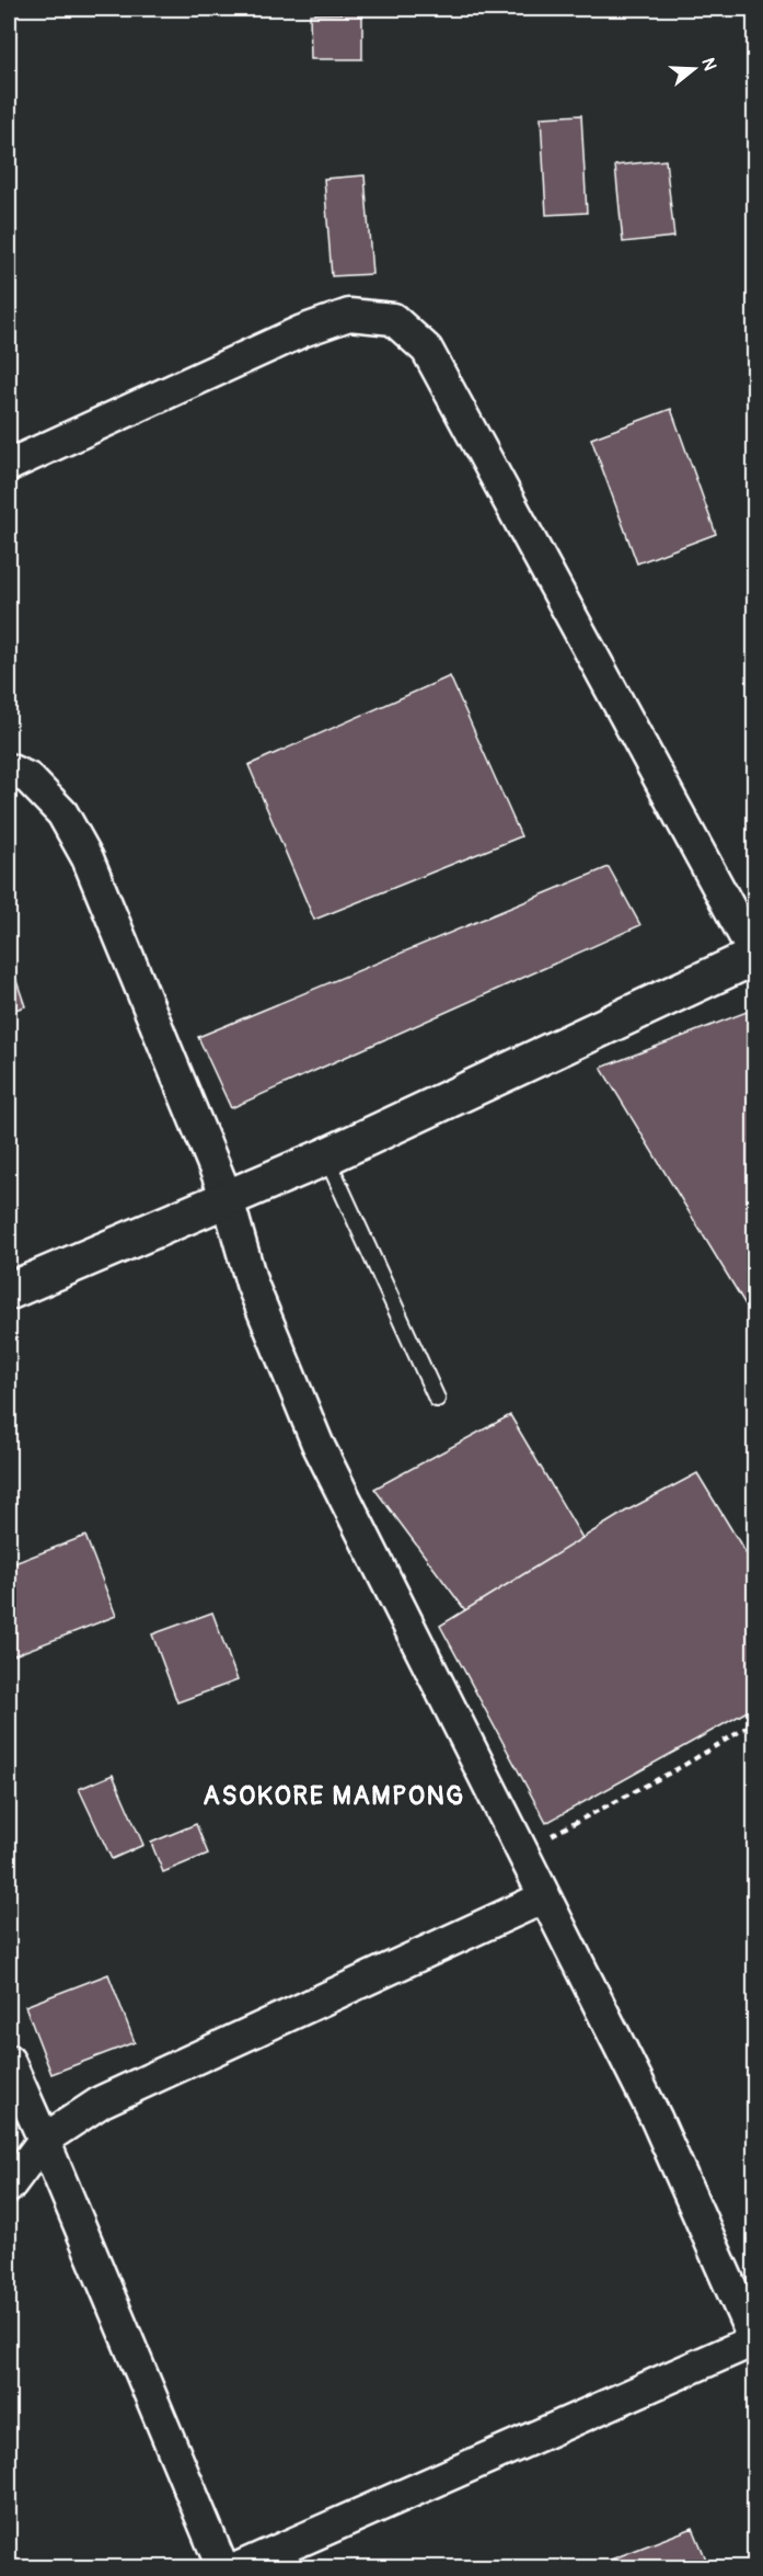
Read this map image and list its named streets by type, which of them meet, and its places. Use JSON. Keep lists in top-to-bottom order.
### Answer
{
  "districts": ["ASOKORE MAMPONG"],
  "north": "right"
}
